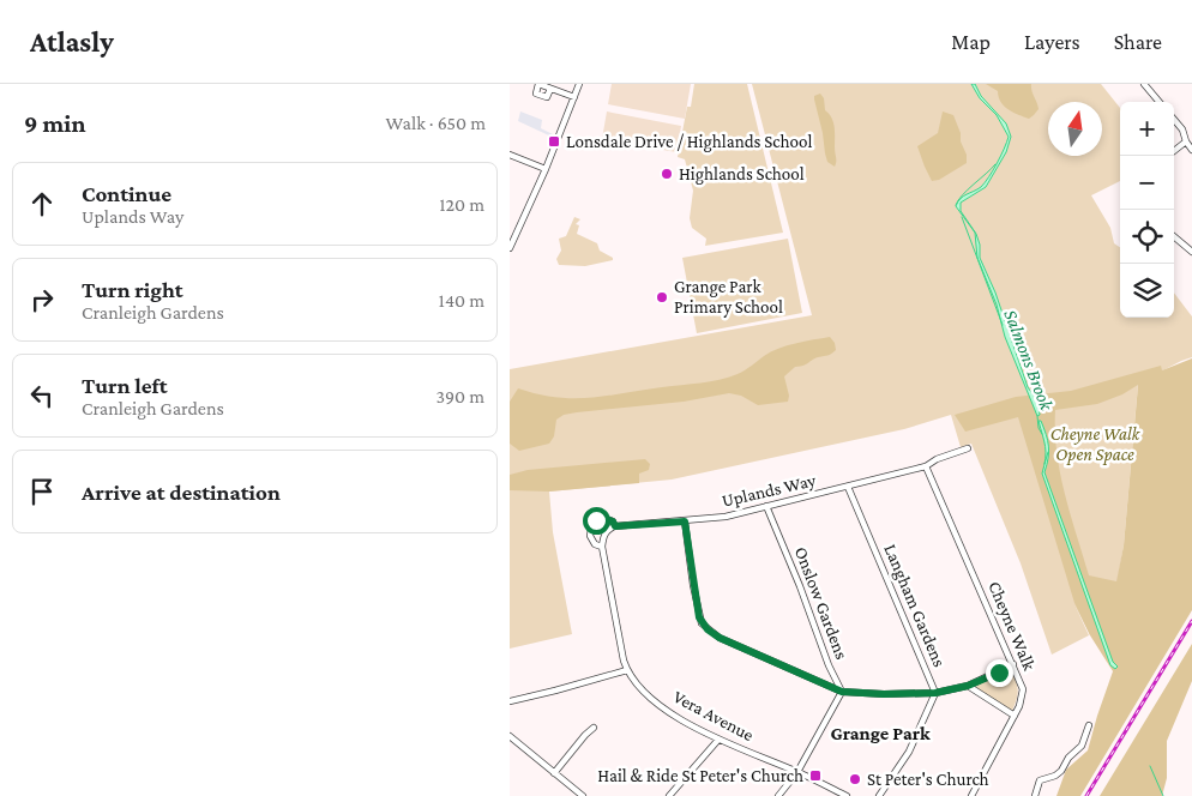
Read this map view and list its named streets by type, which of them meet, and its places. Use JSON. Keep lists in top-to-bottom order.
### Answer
{
  "streets": {
    "street": [
      "Uplands Way",
      "Onslow Gardens",
      "Langham Gardens",
      "Cheyne Walk",
      "Vera Avenue"
    ]
  },
  "crossings": [
    ["Uplands Way", "Onslow Gardens"],
    ["Uplands Way", "Langham Gardens"],
    ["Uplands Way", "Cheyne Walk"],
    ["Uplands Way", "Vera Avenue"]
  ],
  "districts": ["Grange Park"],
  "water": ["Salmons Brook"],
  "parks": ["Cheyne Walk Open Space"],
  "places": {
    "transit": ["Lonsdale Drive / Highlands School", "Hail & Ride St Peter's Church"],
    "other": ["Highlands School", "Grange Park Primary School", "St Peter's Church"]
  },
  "north": "top",
  "page": {
    "header": "Atlasly",
    "nav": ["Map", "Layers", "Share"],
    "heading": ["9 min", "Walk · 650 m"],
    "map_buttons": ["+", "−"],
    "list": [
      ["Continue", "Uplands Way", "120 m"],
      ["Turn right", "Cranleigh Gardens", "140 m"],
      ["Turn left", "Cranleigh Gardens", "390 m"],
      "Arrive at destination"
    ]
  }
}
